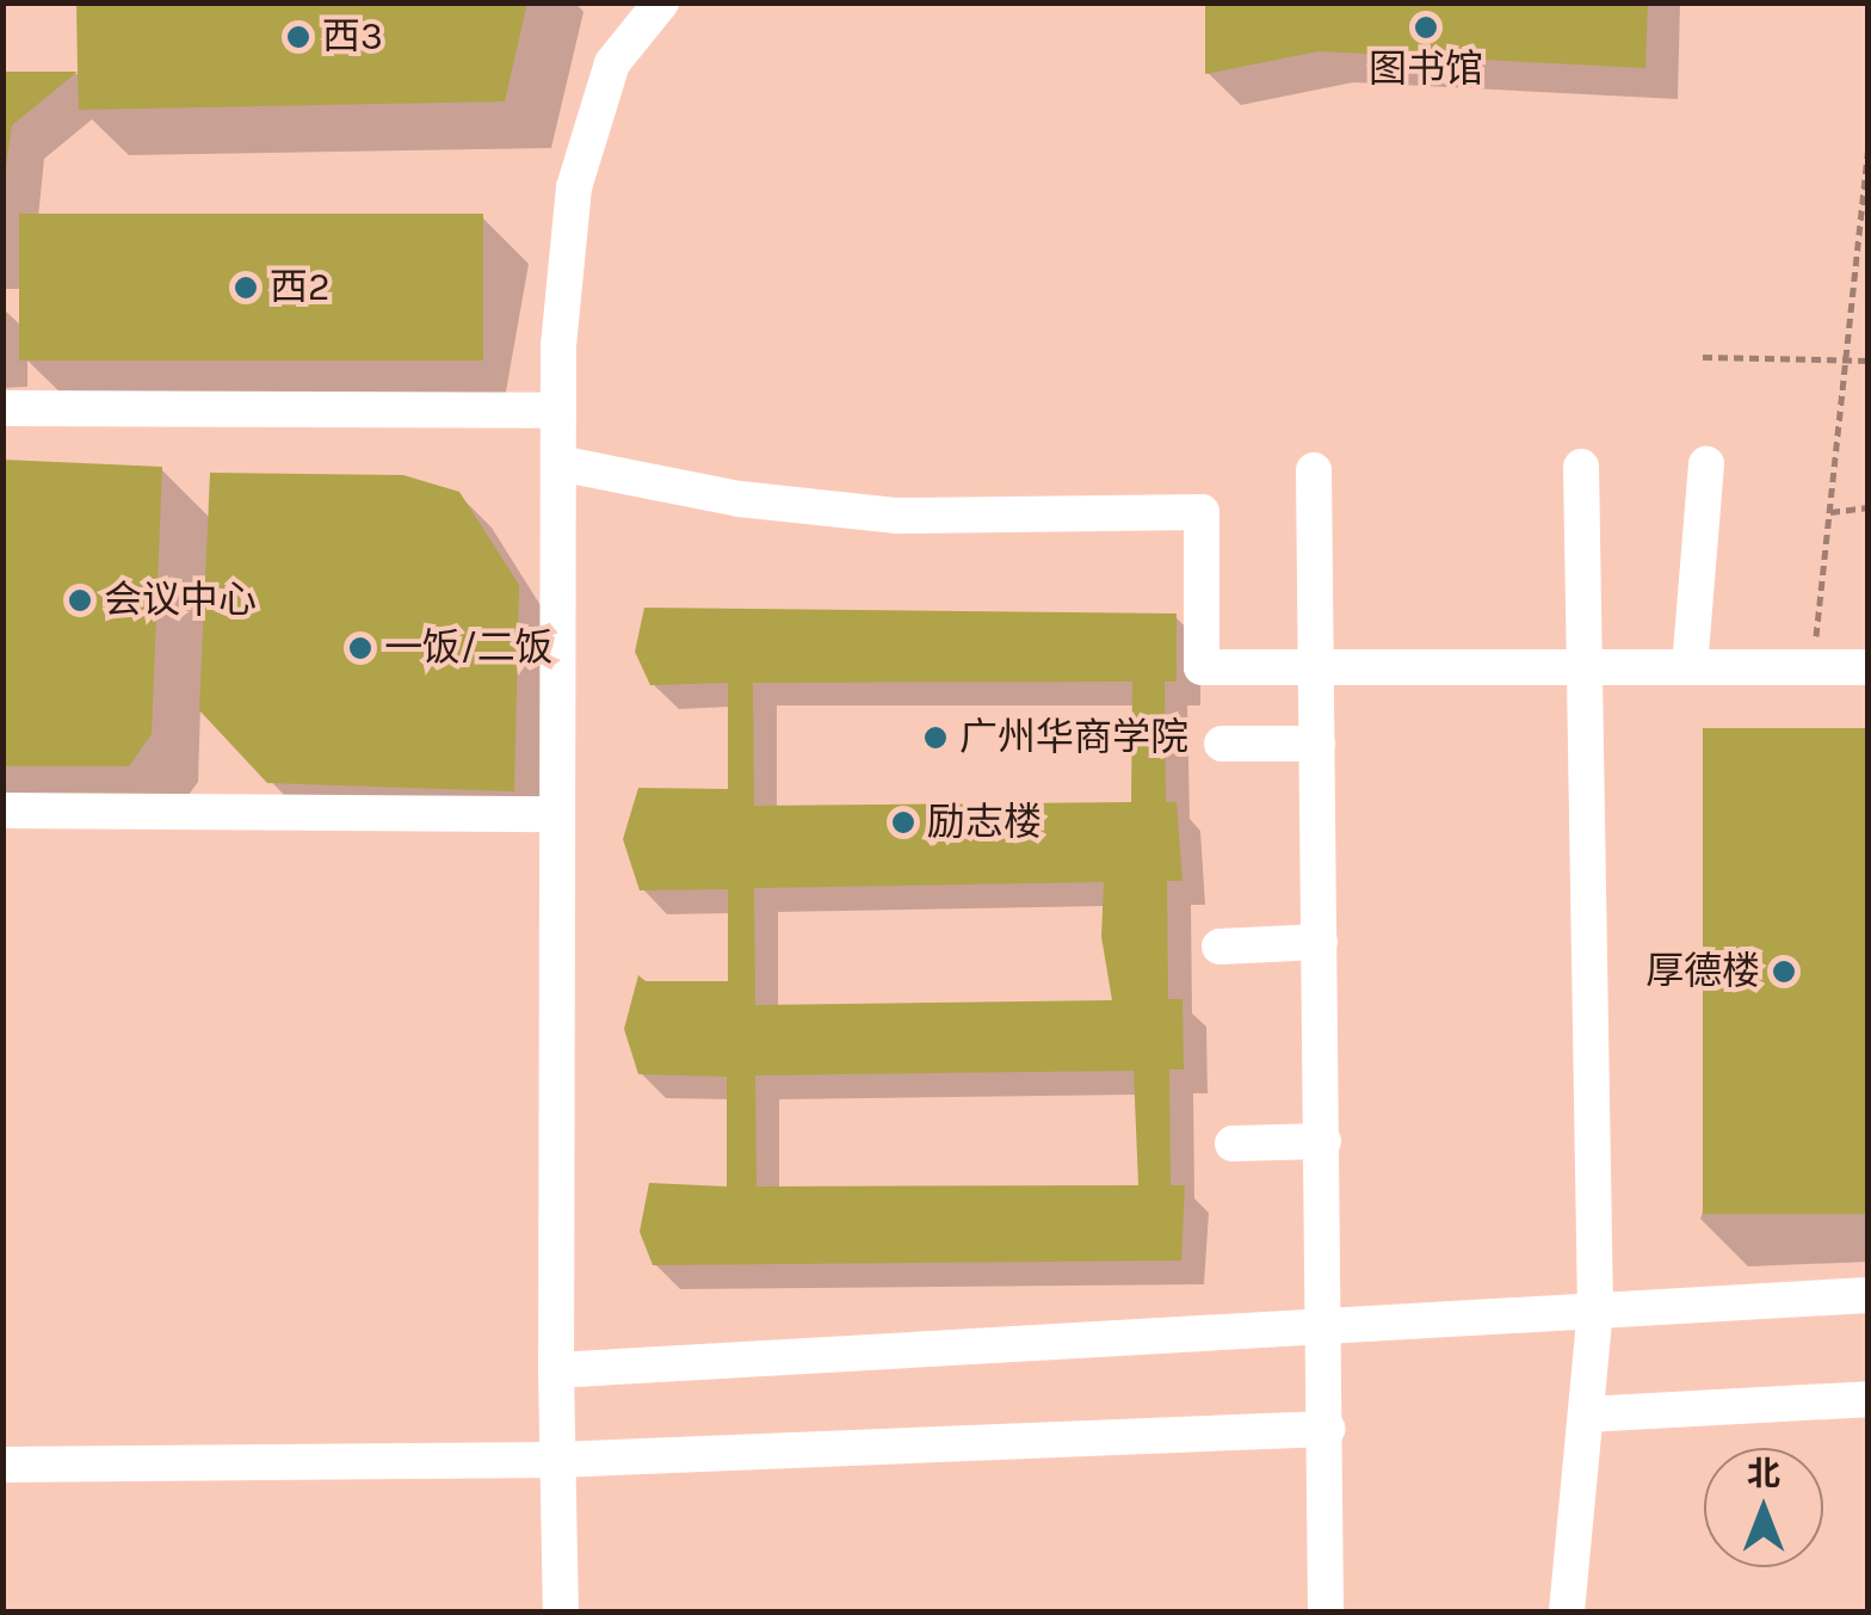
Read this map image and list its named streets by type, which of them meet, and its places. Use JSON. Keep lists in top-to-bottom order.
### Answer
{
  "places": [
    "图书馆",
    "西3",
    "西2",
    "会议中心",
    "一饭/二饭",
    "广州华商学院",
    "励志楼",
    "厚德楼"
  ],
  "north": "top"
}
